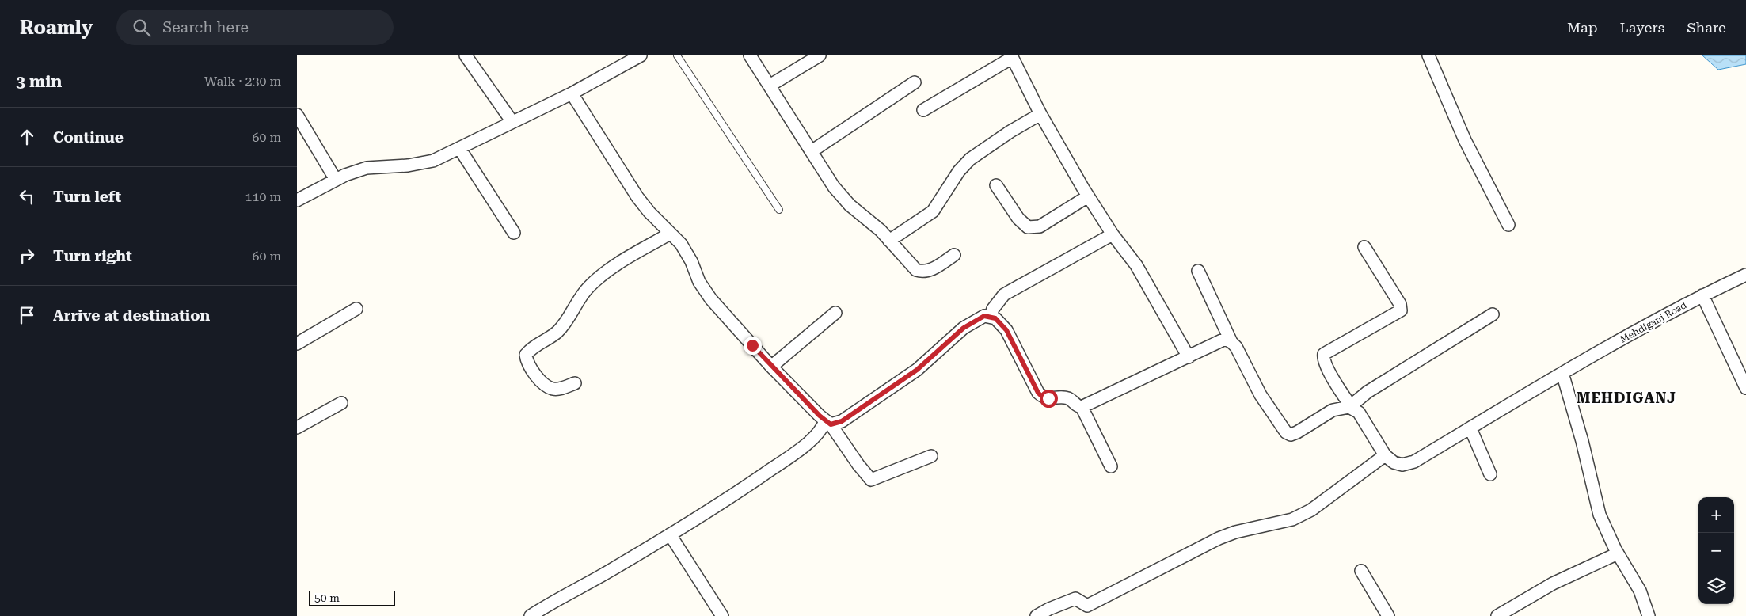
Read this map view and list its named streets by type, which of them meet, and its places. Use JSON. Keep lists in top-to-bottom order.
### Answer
{
  "streets": {
    "street": ["Mehdiganj Road"]
  },
  "districts": ["MEHDIGANJ"],
  "scale_bar": "50 m",
  "page": {
    "header": "Roamly",
    "search": "Search here",
    "nav": ["Map", "Layers", "Share"],
    "heading": ["3 min", "Walk · 230 m"],
    "list": [
      ["Continue", "60 m"],
      ["Turn left", "110 m"],
      ["Turn right", "60 m"],
      "Arrive at destination"
    ],
    "map_buttons": ["+", "−"],
    "scale": "50 m"
  }
}
